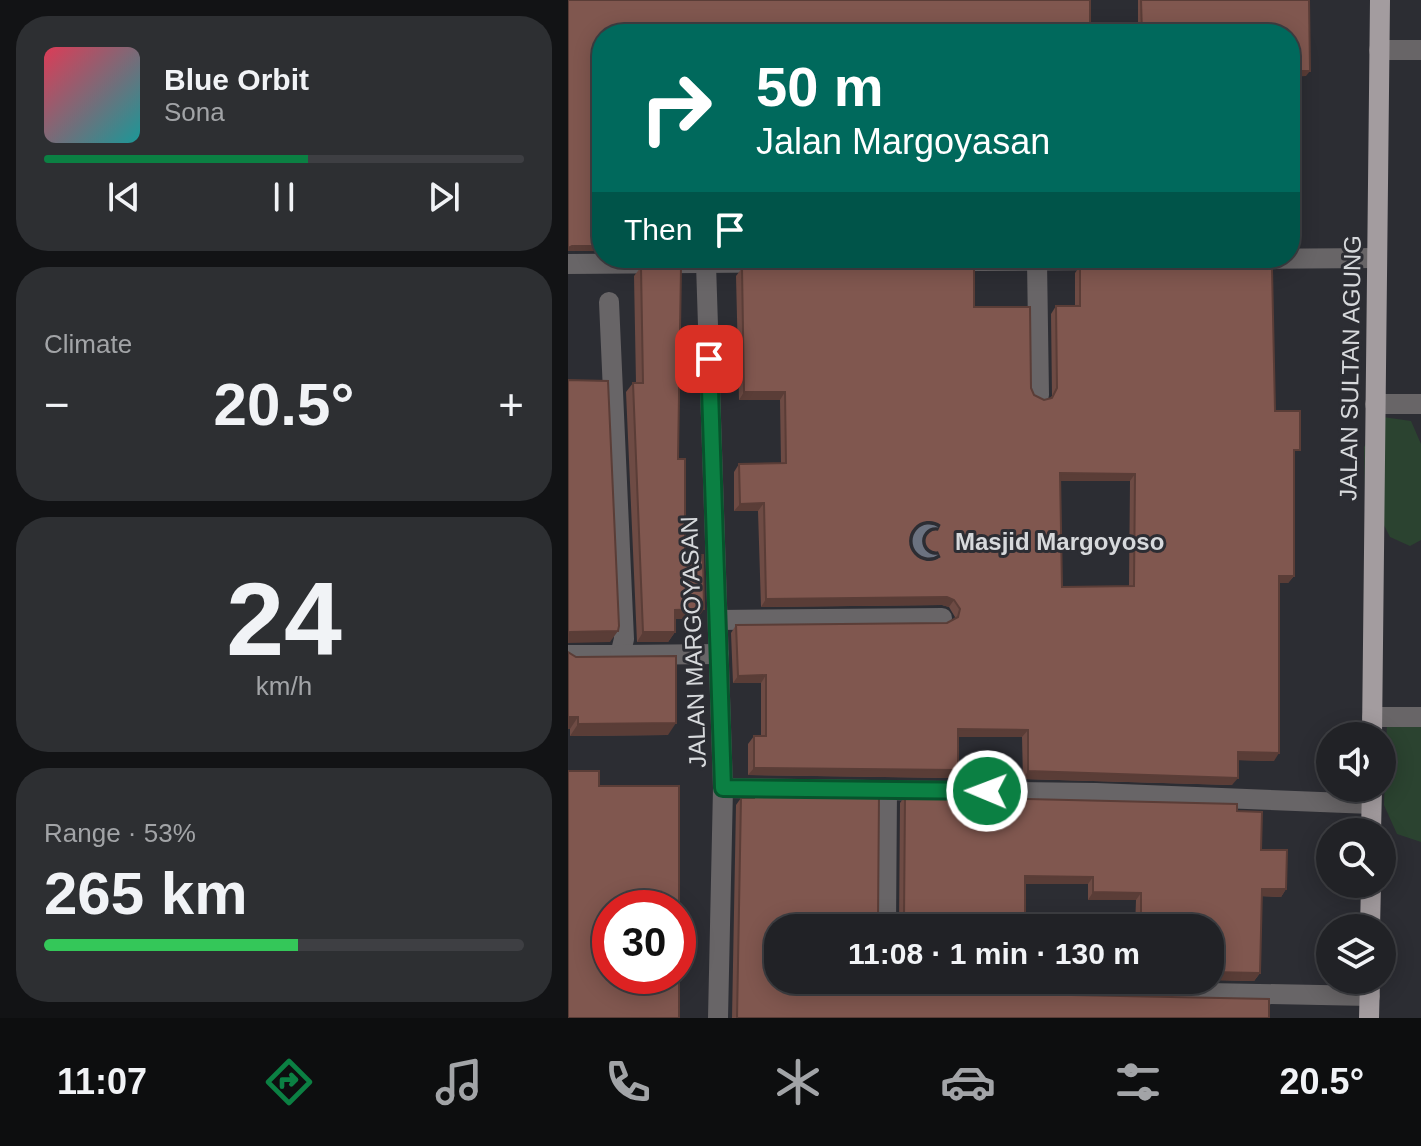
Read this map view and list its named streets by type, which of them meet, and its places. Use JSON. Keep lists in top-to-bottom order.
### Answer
{
  "streets": {
    "main road": ["JALAN SULTAN AGUNG"],
    "street": ["JALAN MARGOYASAN"]
  },
  "places": {
    "mosque": ["Masjid Margoyoso"]
  },
  "page": {
    "turn": ["50 m", "Jalan Margoyasan"],
    "song": ["Blue Orbit", "Sona"],
    "then": "Then",
    "tile": [
      "Climate",
      ["24", "km/h"],
      ["Range · 53%", "265 km"]
    ],
    "heat": ["−", "20.5°", "+"],
    "limit": "30",
    "trip": "11:08 · 1 min · 130 m",
    "tabs": ["11:07", "20.5°"]
  }
}
